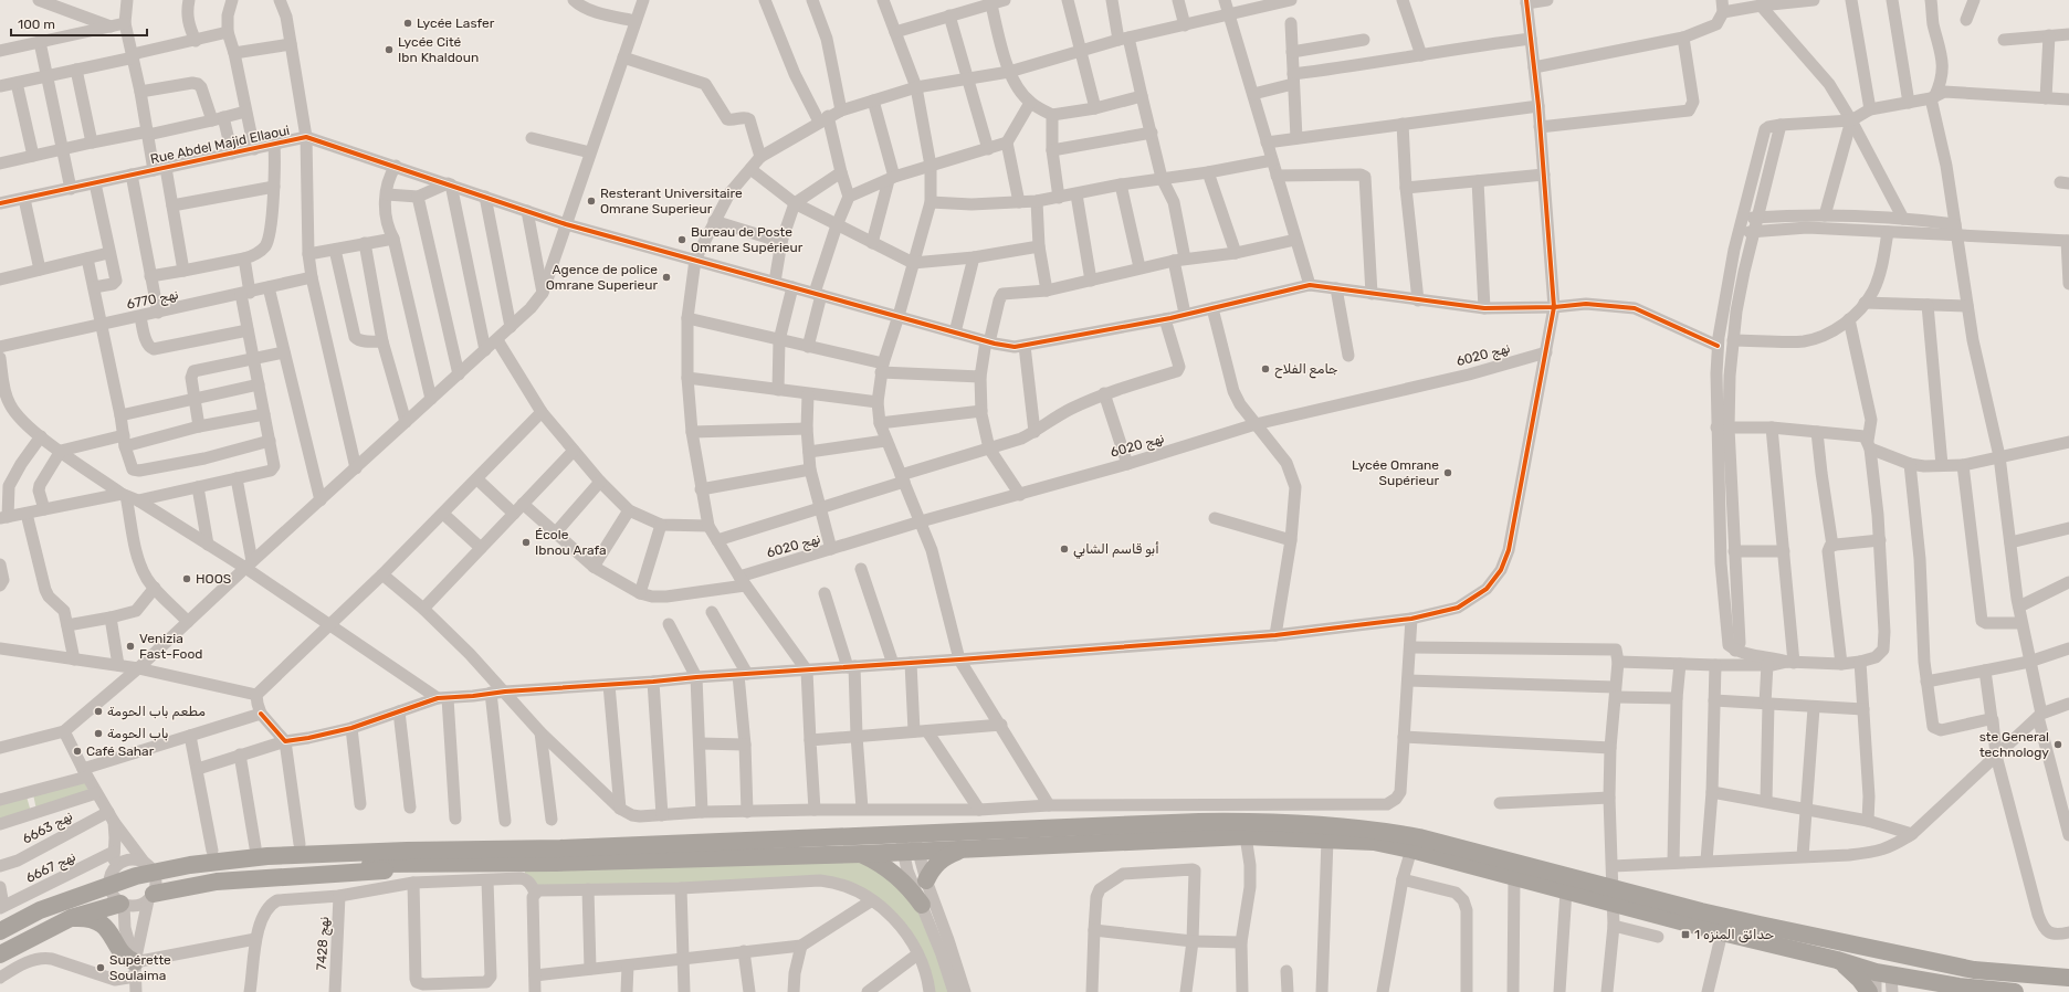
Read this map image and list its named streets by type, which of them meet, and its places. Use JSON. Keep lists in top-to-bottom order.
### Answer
{
  "streets": {
    "street": [
      "Rue Abdel Majid Ellaoui",
      "نهج 6770",
      "نهج 6020",
      "نهج 6663",
      "نهج 6667",
      "نهج 7428"
    ]
  },
  "places": {
    "other": [
      "Lycée Lasfer",
      "Lycée Cité Ibn Khaldoun",
      "Resterant Universitaire Omrane Superieur",
      "Bureau de Poste Omrane Supérieur",
      "Agence de police Omrane Superieur",
      "جامع الفلاح",
      "Lycée Omrane Supérieur",
      "École Ibnou Arafa",
      "أبو قاسم الشابي",
      "HOOS",
      "Venizia Fast-Food",
      "مطعم باب الحومة",
      "باب الحومة",
      "ste General technology",
      "Café Sahar",
      "Supérette Soulaima"
    ],
    "transit": ["حدائق المنزه 1"]
  },
  "scale_bar": "100 m"
}
